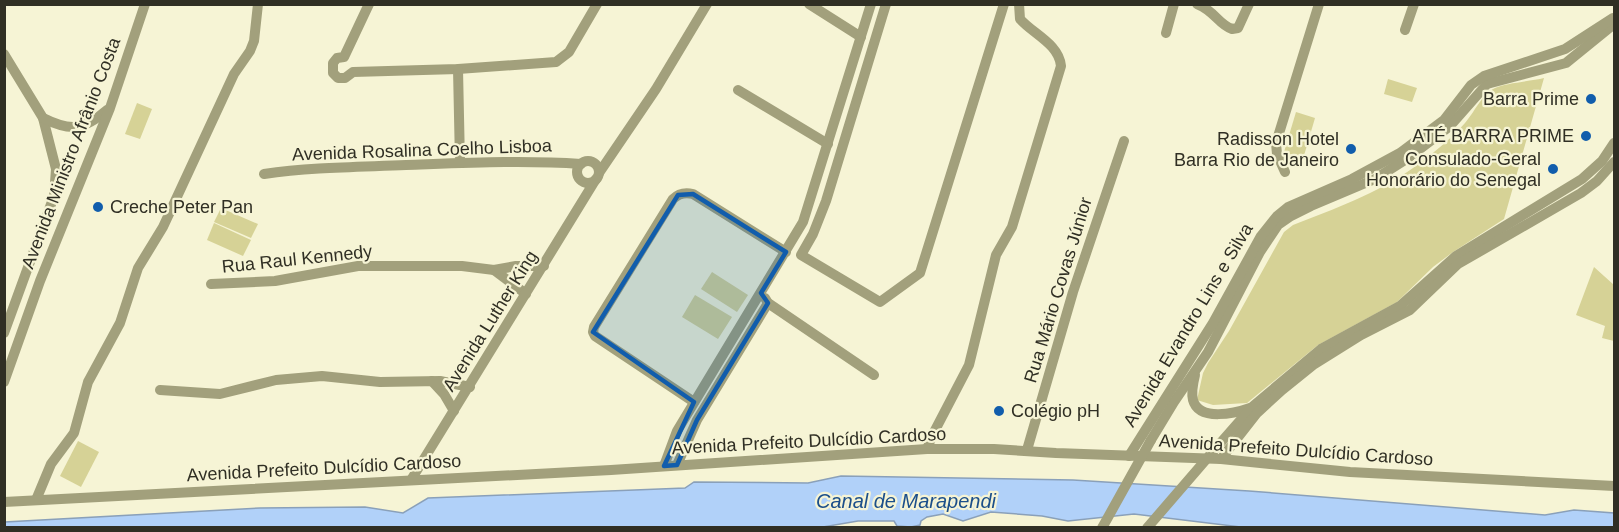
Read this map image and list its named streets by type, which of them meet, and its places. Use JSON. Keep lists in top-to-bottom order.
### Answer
{
  "streets": {
    "street": [
      "Avenida Rosalina Coelho Lisboa",
      "Avenida Ministro Afrânio Costa",
      "Rua Raul Kennedy",
      "Rua Mário Covas Júnior",
      "Avenida Luther King",
      "Avenida Evandro Lins e Silva",
      "Avenida Prefeito Dulcídio Cardoso"
    ]
  },
  "crossings": [
    ["Avenida Rosalina Coelho Lisboa", "Avenida Luther King"],
    ["Rua Raul Kennedy", "Avenida Luther King"],
    ["Rua Mário Covas Júnior", "Avenida Prefeito Dulcídio Cardoso"],
    ["Avenida Luther King", "Avenida Prefeito Dulcídio Cardoso"],
    ["Avenida Evandro Lins e Silva", "Avenida Prefeito Dulcídio Cardoso"]
  ],
  "water": ["Canal de Marapendi"],
  "places": [
    "Barra Prime",
    "ATÉ BARRA PRIME",
    "Radisson Hotel Barra Rio de Janeiro",
    "Consulado-Geral Honorário do Senegal",
    "Creche Peter Pan",
    "Colégio pH"
  ]
}
